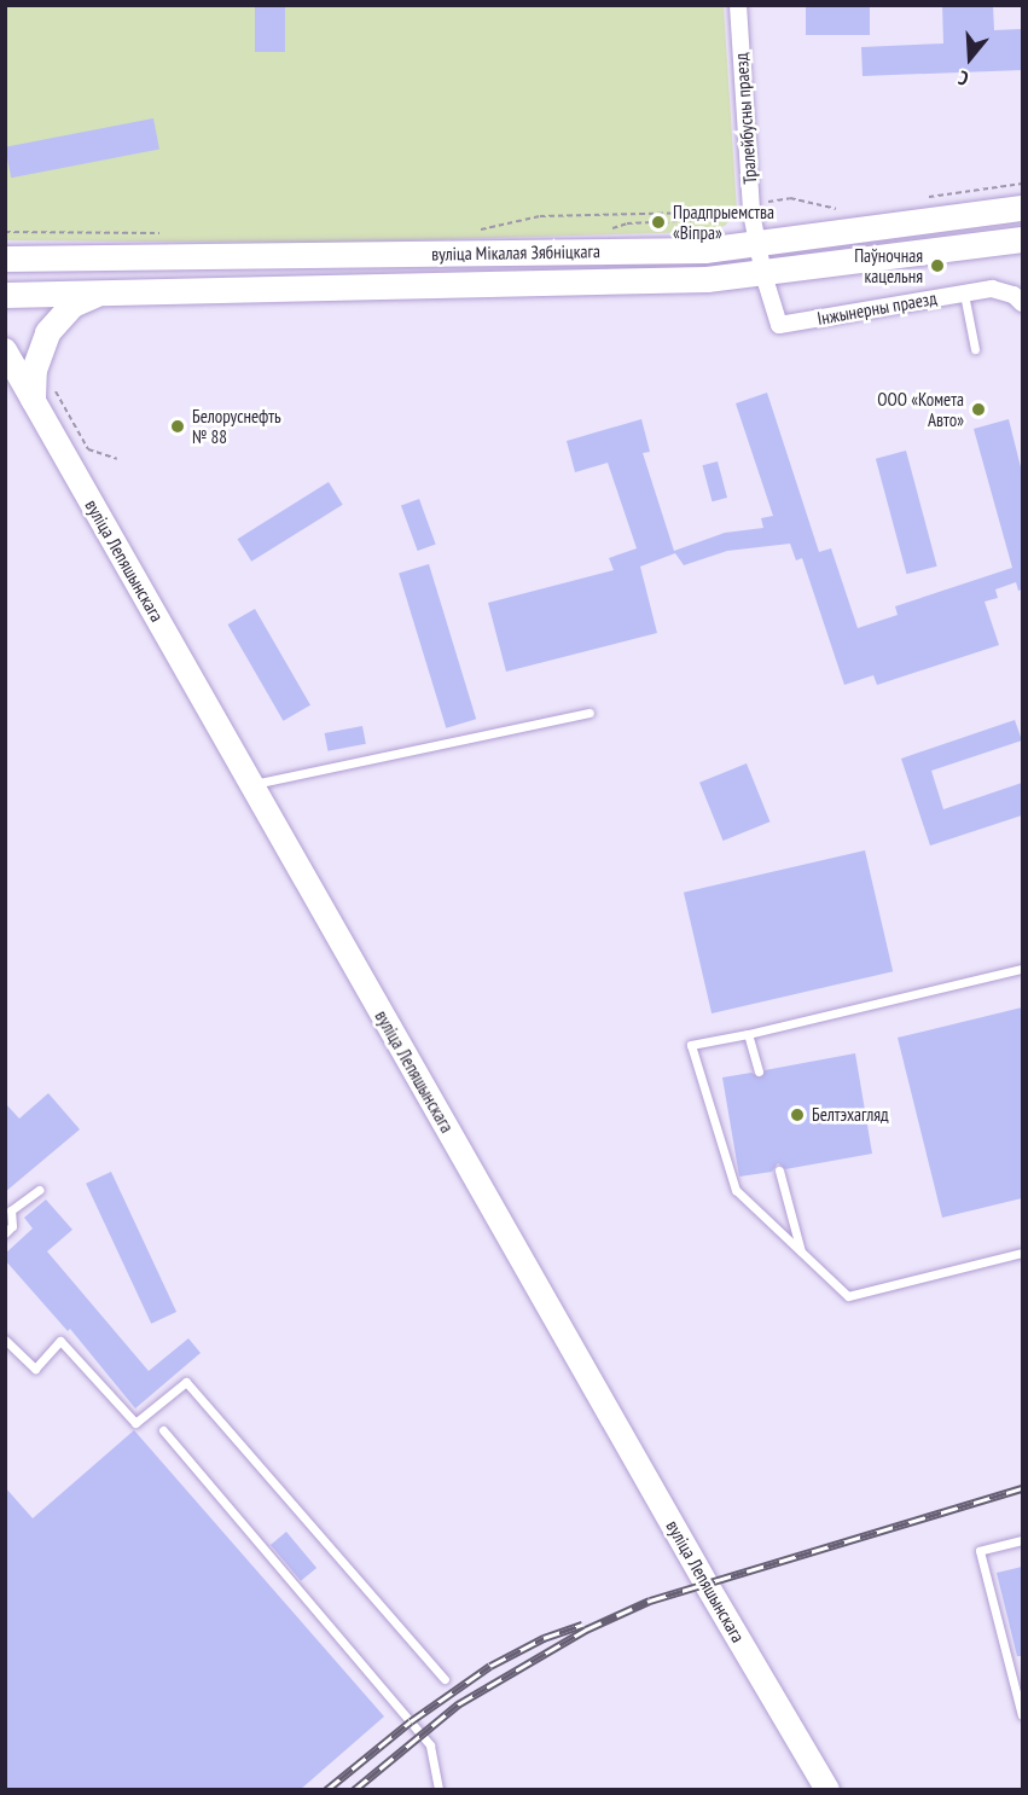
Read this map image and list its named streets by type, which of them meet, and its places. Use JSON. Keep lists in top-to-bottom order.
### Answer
{
  "streets": {
    "main road": ["вуліца Мікалая Зябніцкага", "вуліца Лепяшынскага"],
    "street": ["Тралейбусны праезд", "Інжынерны праезд"]
  },
  "crossings": [
    ["Тралейбусны праезд", "вуліца Мікалая Зябніцкага"],
    ["Тралейбусны праезд", "Інжынерны праезд"],
    ["вуліца Мікалая Зябніцкага", "Інжынерны праезд"]
  ],
  "places": [
    "Прадпрыемства «Віпра»",
    "Паўночная кацельня",
    "ООО «Комета Авто»",
    "Белоруснефть № 88",
    "Белтэхагляд"
  ],
  "north": "bottom"
}
